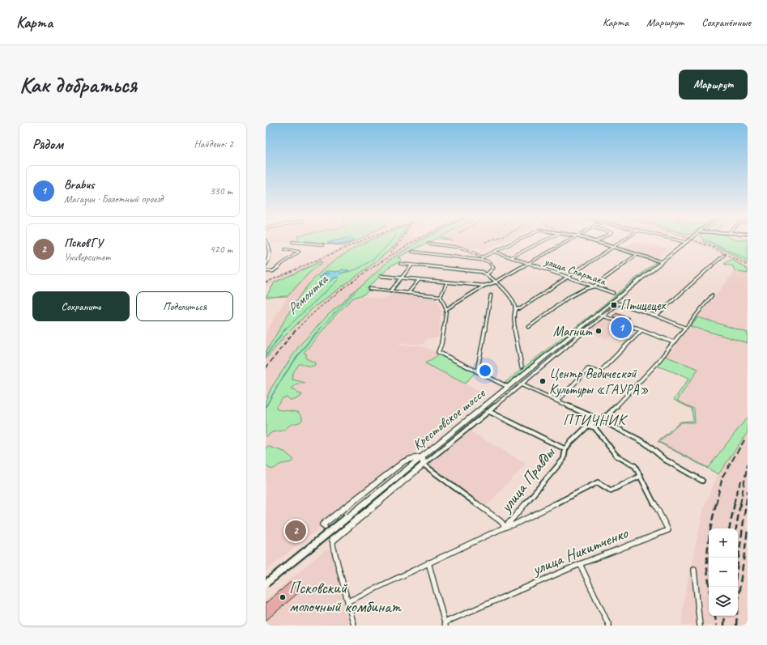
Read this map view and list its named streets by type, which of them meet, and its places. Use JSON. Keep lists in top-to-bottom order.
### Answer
{
  "streets": {
    "main road": ["Крестовское шоссе"],
    "street": ["улица Спартака", "улица Правды", "улица Никитченко"]
  },
  "districts": ["ПТИЧНИК"],
  "water": ["Ремонтка"],
  "places": {
    "transit": ["Птицецех"],
    "other": ["Магнит", "Центр Ведической Культуры «ГАУРА»", "Псковский молочный комбинат"]
  },
  "page": {
    "header": "Карта",
    "nav": ["Карта", "Маршрут", "Сохранённые"],
    "buttons": [
      "Маршрут",
      ["Сохранить", "Поделиться"]
    ],
    "title": "Как добраться",
    "heading": ["Рядом", "Найдено: 2"],
    "list": [
      {
        "mark": "1",
        "name": "Brabus",
        "note": "Магазин · Болотный проезд",
        "value": "330 m"
      },
      {
        "mark": "2",
        "name": "ПсковГУ",
        "note": "Университет",
        "value": "420 m"
      }
    ],
    "pins": ["1", "2"],
    "map_buttons": ["+", "−"]
  }
}
